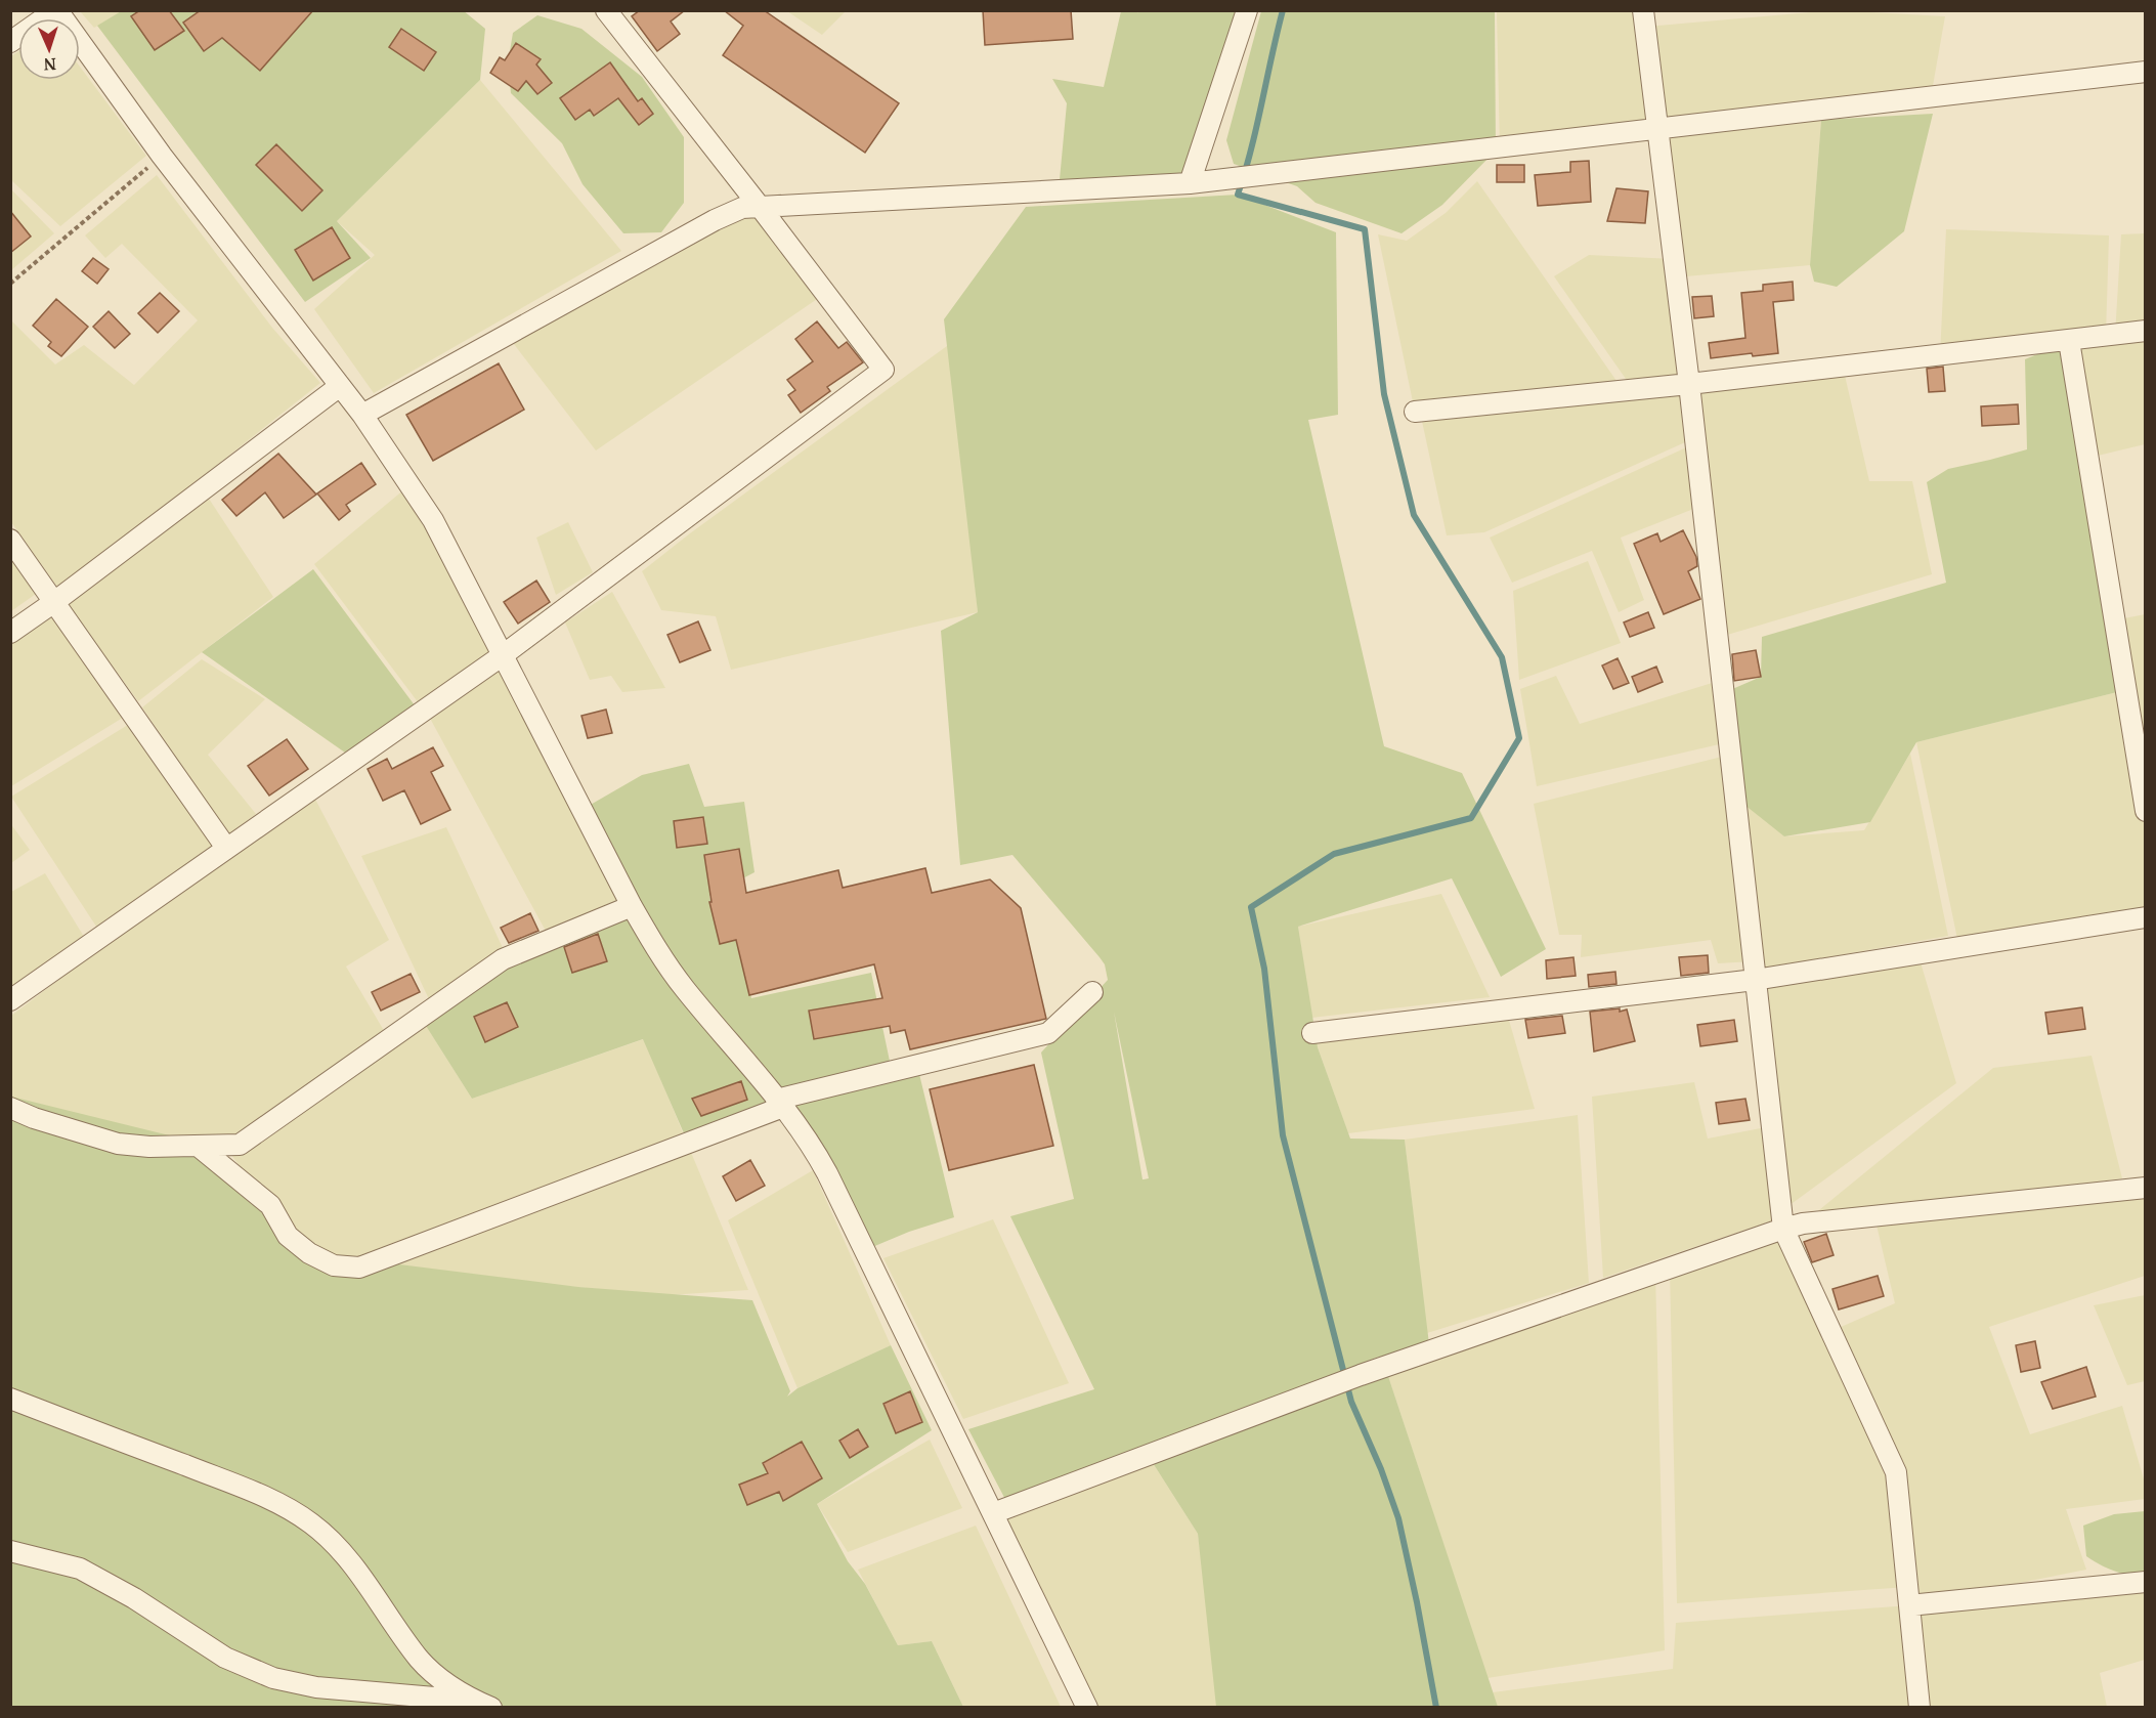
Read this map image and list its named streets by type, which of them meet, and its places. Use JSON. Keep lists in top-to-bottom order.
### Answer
{
  "north": "bottom"
}
